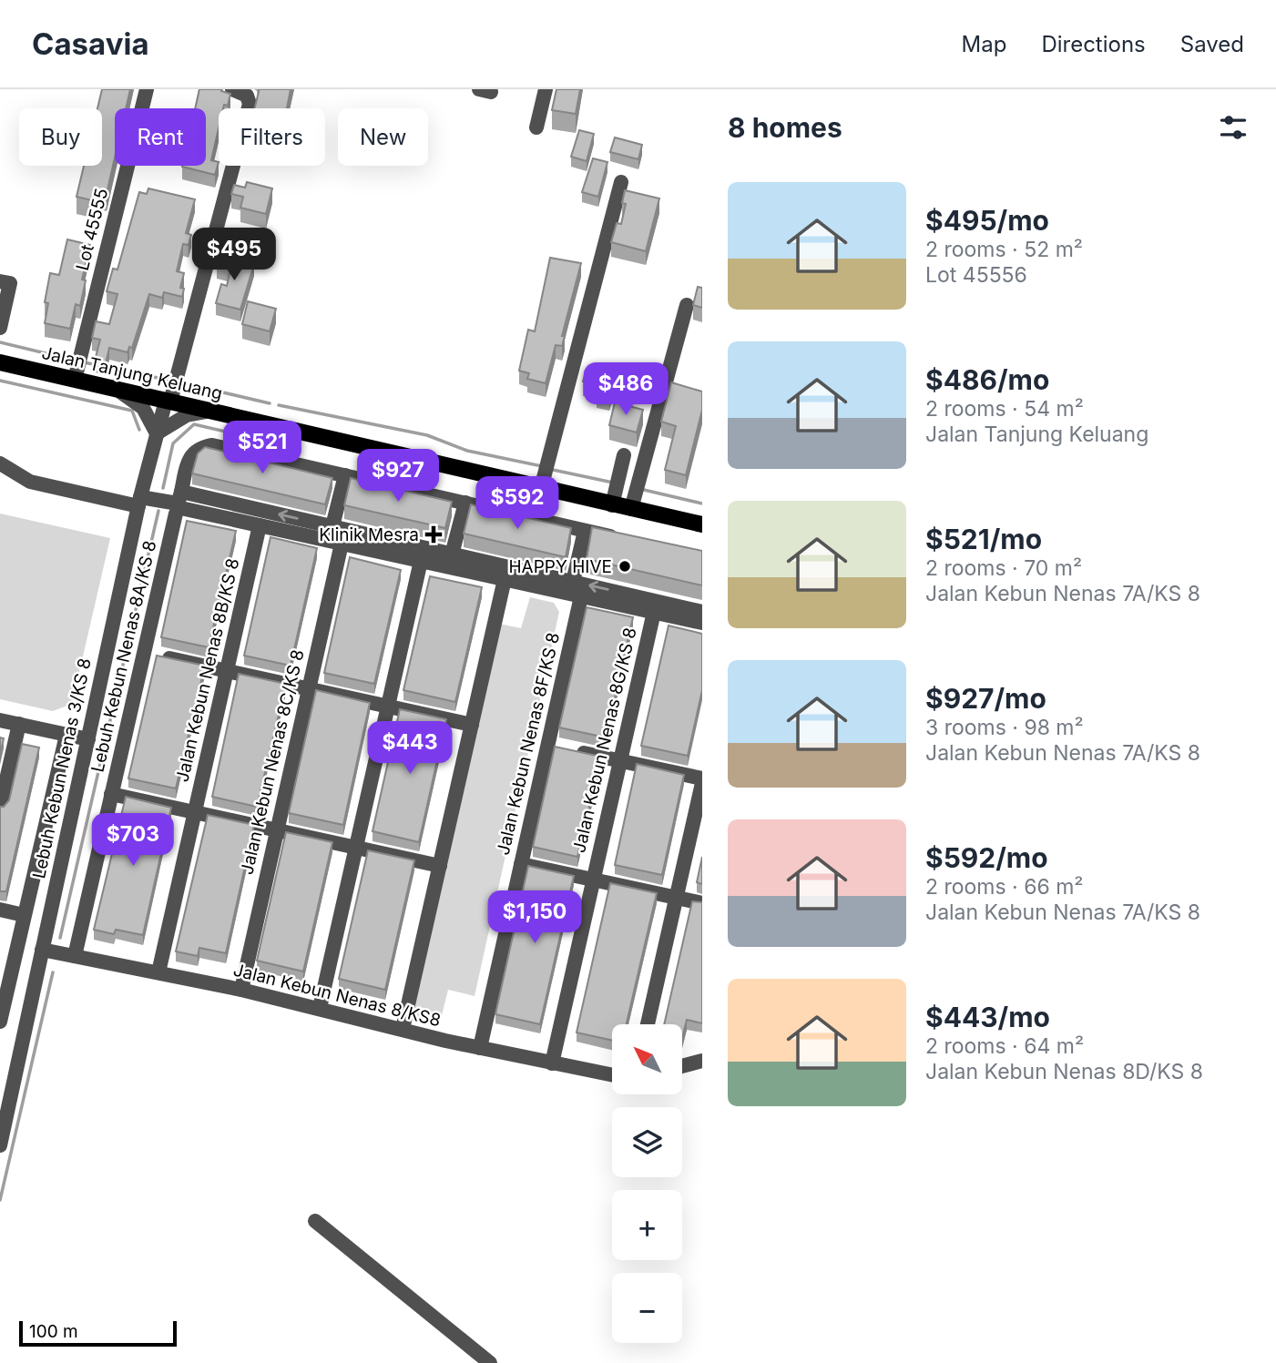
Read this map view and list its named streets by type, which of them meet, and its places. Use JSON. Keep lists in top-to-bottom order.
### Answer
{
  "streets": {
    "main road": ["Jalan Tanjung Keluang"],
    "street": [
      "Lot 45555",
      "Lebuh Kebun Nenas 8A/KS 8",
      "Jalan Kebun Nenas 8B/KS 8",
      "Jalan Kebun Nenas 8G/KS 8",
      "Jalan Kebun Nenas 8F/KS 8",
      "Jalan Kebun Nenas 8C/KS 8",
      "Lebuh Kebun Nenas 3/KS 8",
      "Jalan Kebun Nenas 8/KS8"
    ]
  },
  "crossings": [
    ["Lot 45555", "Jalan Tanjung Keluang"],
    ["Jalan Tanjung Keluang", "Lebuh Kebun Nenas 3/KS 8"],
    ["Lebuh Kebun Nenas 8A/KS 8", "Jalan Kebun Nenas 8/KS8"],
    ["Jalan Kebun Nenas 8B/KS 8", "Jalan Kebun Nenas 8/KS8"],
    ["Jalan Kebun Nenas 8G/KS 8", "Jalan Kebun Nenas 8/KS8"],
    ["Jalan Kebun Nenas 8F/KS 8", "Jalan Kebun Nenas 8/KS8"],
    ["Jalan Kebun Nenas 8C/KS 8", "Jalan Kebun Nenas 8/KS8"],
    ["Lebuh Kebun Nenas 3/KS 8", "Jalan Kebun Nenas 8/KS8"]
  ],
  "places": {
    "health": ["Klinik Mesra"],
    "other": ["HAPPY HIVE"]
  },
  "scale_bar": "100 m",
  "north": "top left",
  "page": {
    "header": "Casavia",
    "nav": ["Map", "Directions", "Saved"],
    "heading": "8 homes",
    "chip": [
      "Buy",
      "Rent",
      "Filters",
      "New"
    ],
    "list": [
      {
        "name": "$495/mo",
        "note": "2 rooms · 52 m² · Lot 45556"
      },
      {
        "name": "$486/mo",
        "note": "2 rooms · 54 m² · Jalan Tanjung Keluang"
      },
      {
        "name": "$521/mo",
        "note": "2 rooms · 70 m² · Jalan Kebun Nenas 7A/KS 8"
      },
      {
        "name": "$927/mo",
        "note": "3 rooms · 98 m² · Jalan Kebun Nenas 7A/KS 8"
      },
      {
        "name": "$592/mo",
        "note": "2 rooms · 66 m² · Jalan Kebun Nenas 7A/KS 8"
      },
      {
        "name": "$443/mo",
        "note": "2 rooms · 64 m² · Jalan Kebun Nenas 8D/KS 8"
      }
    ],
    "price": [
      "$495",
      "$486",
      "$521",
      "$927",
      "$592",
      "$443",
      "$703",
      "$1,150"
    ],
    "map_buttons": ["+", "−"],
    "scale": "100 m"
  }
}
